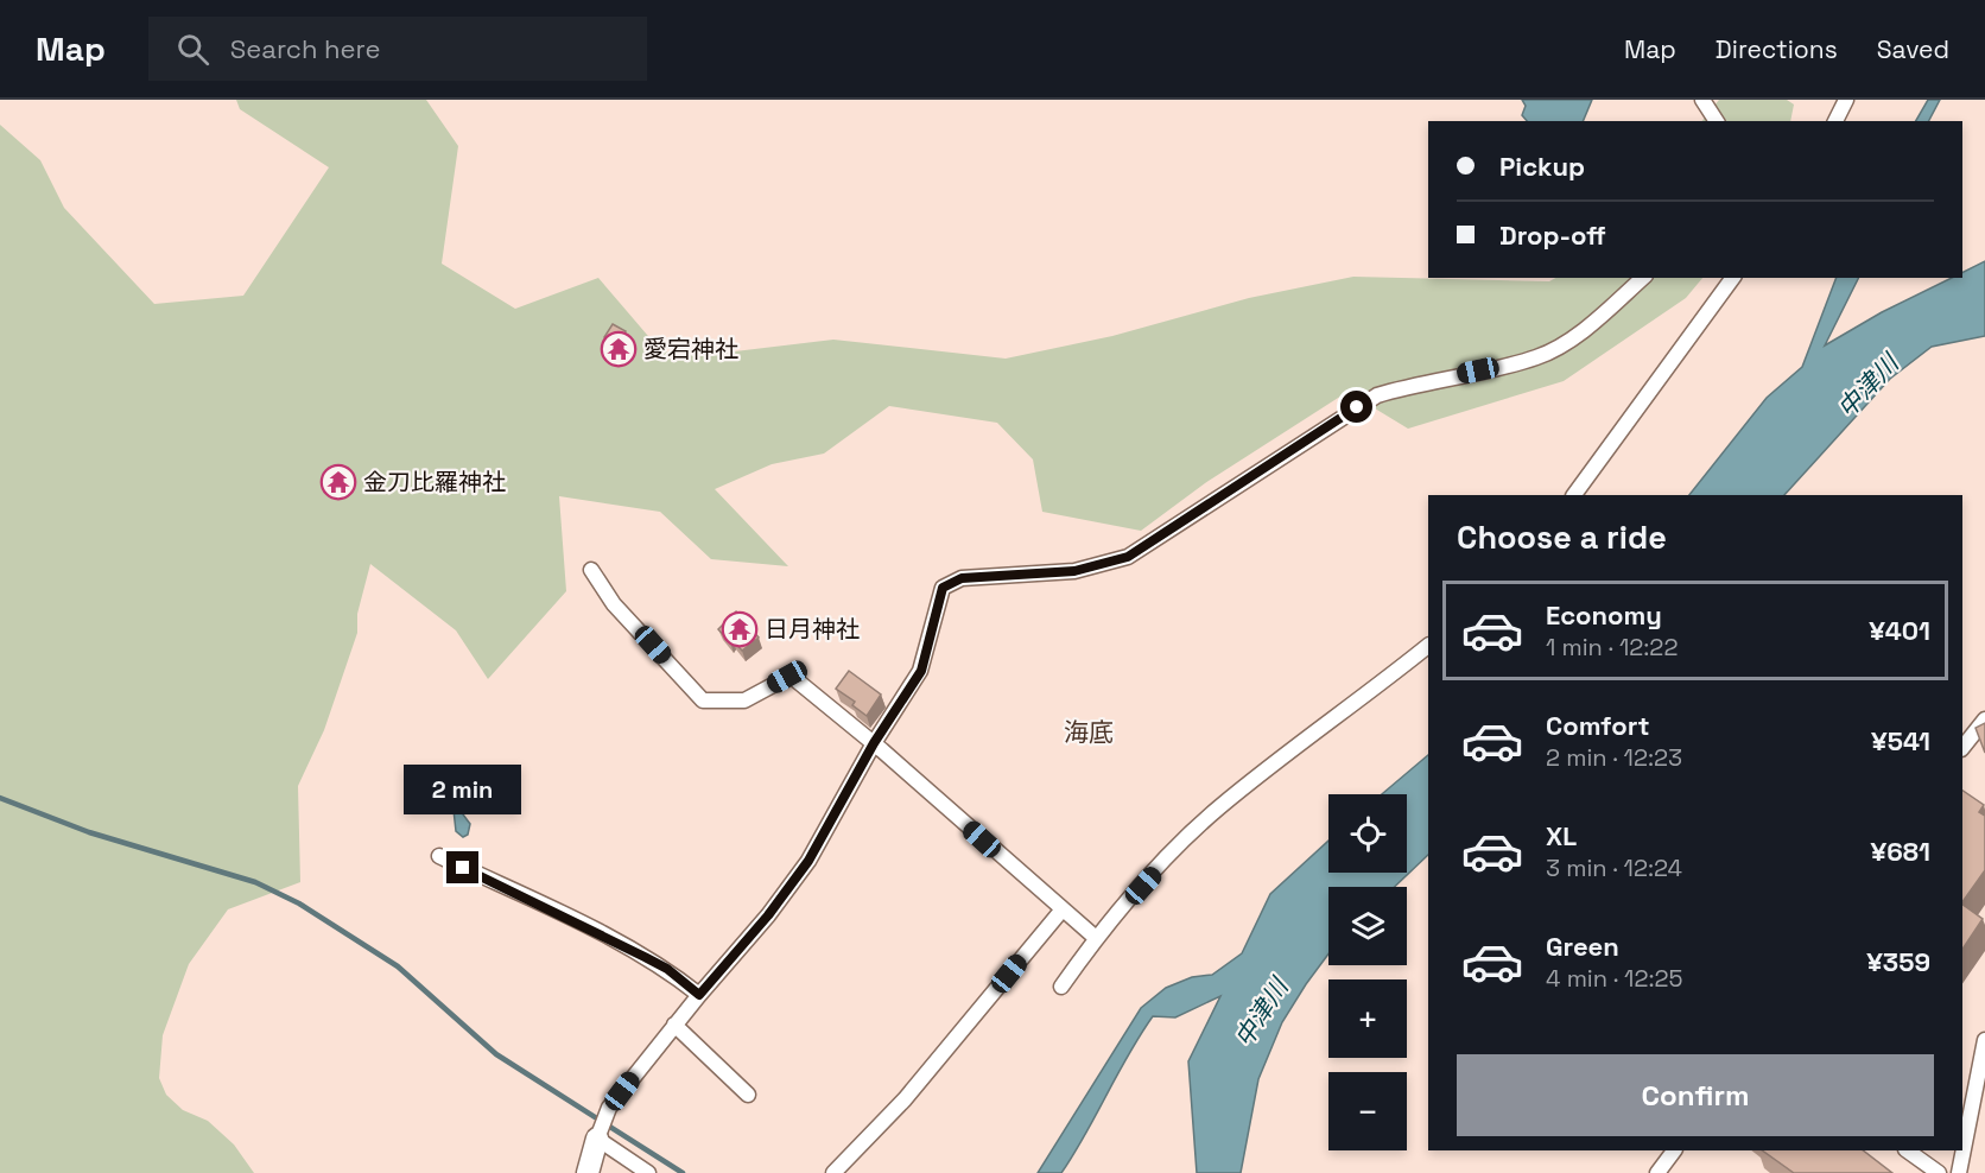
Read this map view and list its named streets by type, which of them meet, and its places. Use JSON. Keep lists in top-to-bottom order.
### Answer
{
  "districts": ["海底"],
  "water": ["中津川"],
  "places": {
    "temple": ["愛宕神社", "金刀比羅神社", "日月神社"]
  },
  "page": {
    "header": "Map",
    "search": "Search here",
    "nav": ["Map", "Directions", "Saved"],
    "banner": ["Pickup", "Drop-off"],
    "heading": "Choose a ride",
    "list": [
      {
        "name": "Economy",
        "note": "1 min · 12:22",
        "value": "¥401"
      },
      {
        "name": "Comfort",
        "note": "2 min · 12:23",
        "value": "¥541"
      },
      {
        "name": "XL",
        "note": "3 min · 12:24",
        "value": "¥681"
      },
      {
        "name": "Green",
        "note": "4 min · 12:25",
        "value": "¥359"
      }
    ],
    "bubble": "2 min",
    "map_buttons": ["+", "−"],
    "buttons": "Confirm"
  }
}
